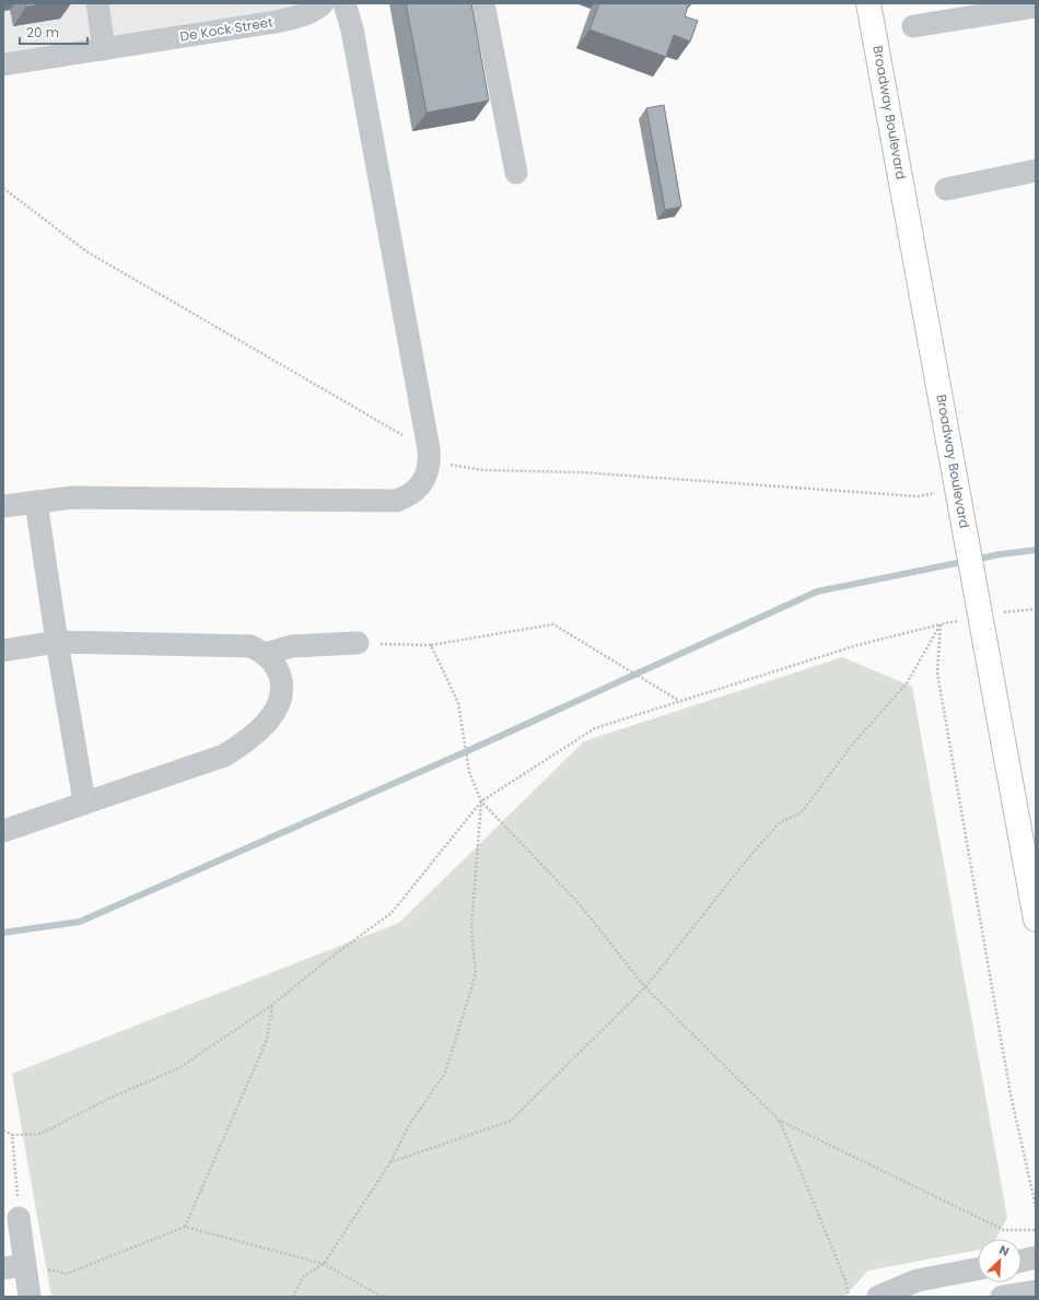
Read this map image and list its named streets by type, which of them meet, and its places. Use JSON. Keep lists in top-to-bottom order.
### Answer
{
  "streets": {
    "main road": ["Broadway Boulevard"],
    "street": ["De Kock Street"]
  },
  "scale_bar": "20 m",
  "north": "top right"
}
